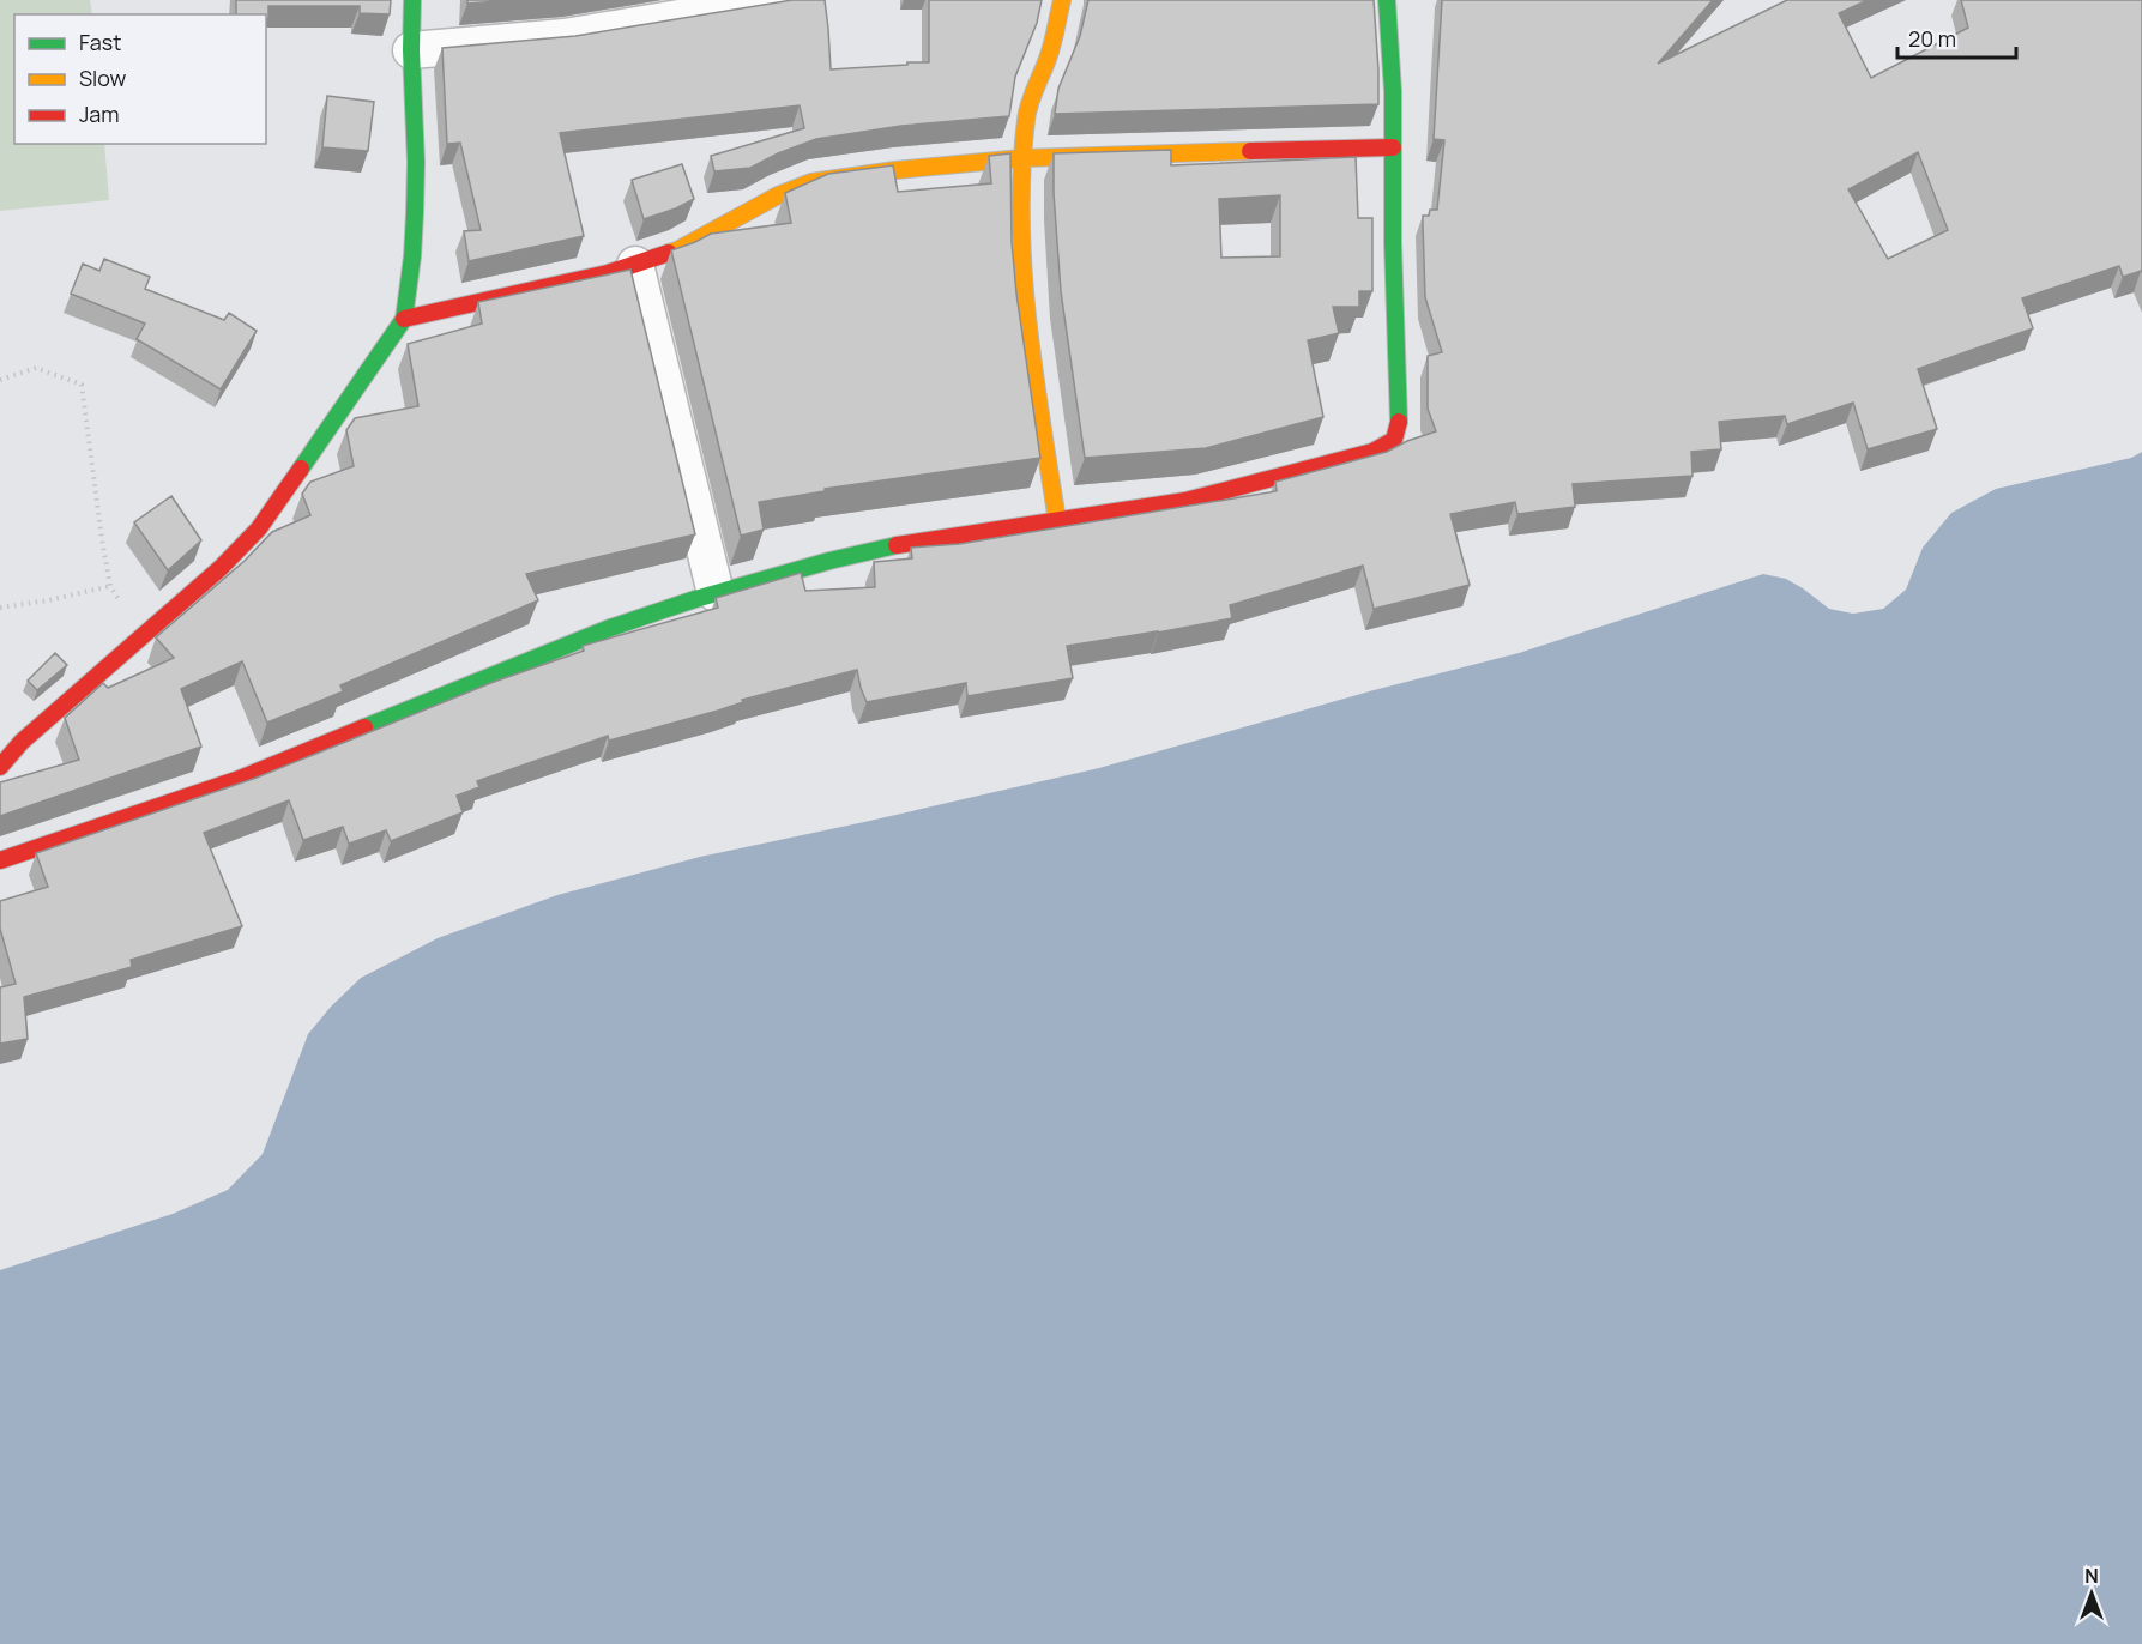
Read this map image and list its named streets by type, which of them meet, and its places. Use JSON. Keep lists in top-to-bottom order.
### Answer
{
  "legend": ["Fast", "Slow", "Jam"],
  "scale_bar": "20 m",
  "north": "top"
}
